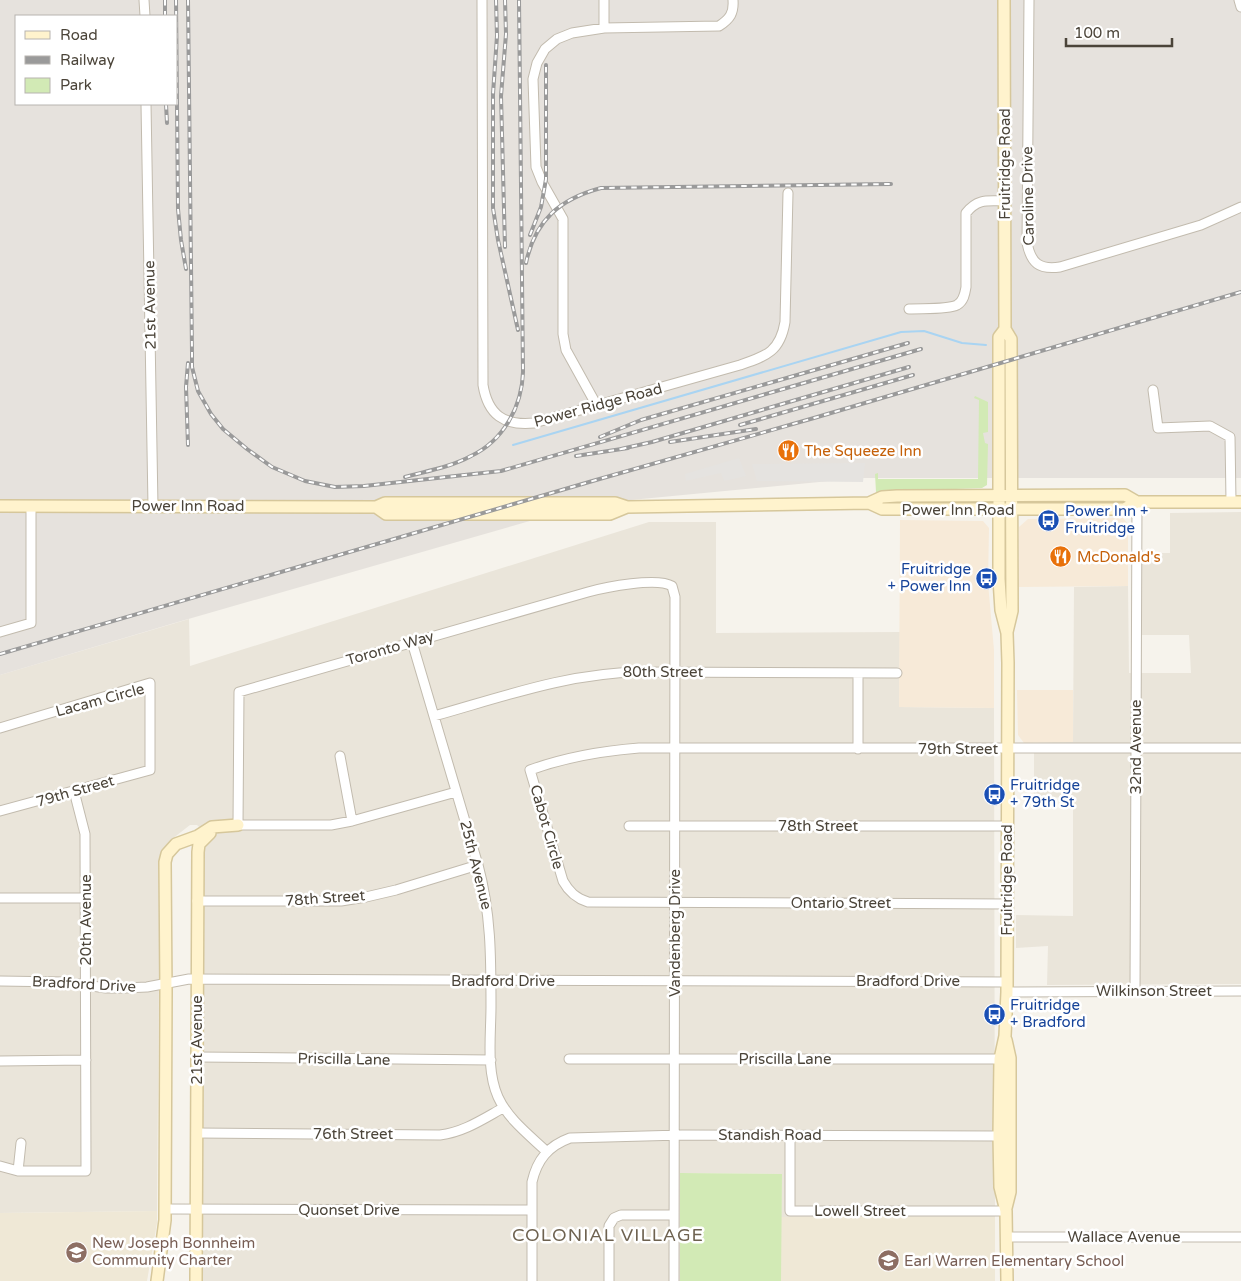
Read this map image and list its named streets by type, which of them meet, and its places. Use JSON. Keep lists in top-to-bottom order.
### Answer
{
  "streets": {
    "main road": ["Fruitridge Road", "21st Avenue", "Power Inn Road"],
    "street": [
      "Caroline Drive",
      "Power Ridge Road",
      "Toronto Way",
      "80th Street",
      "Lacam Circle",
      "32nd Avenue",
      "79th Street",
      "78th Street",
      "Cabot Circle",
      "25th Avenue",
      "Ontario Street",
      "20th Avenue",
      "Vandenberg Drive",
      "Bradford Drive",
      "Wilkinson Street",
      "Priscilla Lane",
      "76th Street",
      "Standish Road",
      "Quonset Drive",
      "Lowell Street",
      "Wallace Avenue"
    ]
  },
  "crossings": [
    ["Fruitridge Road", "Power Inn Road"],
    ["Fruitridge Road", "79th Street"],
    ["Fruitridge Road", "78th Street"],
    ["Fruitridge Road", "Ontario Street"],
    ["Fruitridge Road", "Bradford Drive"],
    ["Fruitridge Road", "Wilkinson Street"],
    ["Fruitridge Road", "Priscilla Lane"],
    ["Fruitridge Road", "Standish Road"],
    ["Fruitridge Road", "Lowell Street"],
    ["Fruitridge Road", "Wallace Avenue"],
    ["21st Avenue", "Power Inn Road"],
    ["21st Avenue", "78th Street"],
    ["21st Avenue", "Bradford Drive"],
    ["21st Avenue", "Priscilla Lane"],
    ["21st Avenue", "76th Street"],
    ["21st Avenue", "Quonset Drive"],
    ["Power Inn Road", "32nd Avenue"],
    ["Toronto Way", "25th Avenue"],
    ["Toronto Way", "Vandenberg Drive"],
    ["80th Street", "25th Avenue"],
    ["80th Street", "Vandenberg Drive"],
    ["Lacam Circle", "79th Street"],
    ["32nd Avenue", "79th Street"],
    ["32nd Avenue", "Wilkinson Street"],
    ["79th Street", "Cabot Circle"],
    ["79th Street", "20th Avenue"],
    ["79th Street", "Vandenberg Drive"],
    ["78th Street", "25th Avenue"],
    ["78th Street", "Vandenberg Drive"],
    ["Cabot Circle", "Ontario Street"],
    ["Cabot Circle", "Vandenberg Drive"],
    ["25th Avenue", "Bradford Drive"],
    ["25th Avenue", "Priscilla Lane"],
    ["25th Avenue", "76th Street"],
    ["25th Avenue", "Standish Road"],
    ["Ontario Street", "Vandenberg Drive"],
    ["20th Avenue", "Bradford Drive"],
    ["Vandenberg Drive", "Bradford Drive"],
    ["Vandenberg Drive", "Priscilla Lane"],
    ["Vandenberg Drive", "Standish Road"],
    ["Bradford Drive", "Wilkinson Street"],
    ["Standish Road", "Lowell Street"]
  ],
  "districts": ["COLONIAL VILLAGE"],
  "places": {
    "restaurant": ["The Squeeze Inn", "McDonald's"],
    "bus stop": [
      "Power Inn + Fruitridge",
      "Fruitridge + Power Inn",
      "Fruitridge + 79th St",
      "Fruitridge + Bradford"
    ],
    "school or university": ["New Joseph Bonnheim Community Charter", "Earl Warren Elementary School"]
  },
  "legend": ["Road", "Railway", "Park"],
  "scale_bar": "100 m"
}
